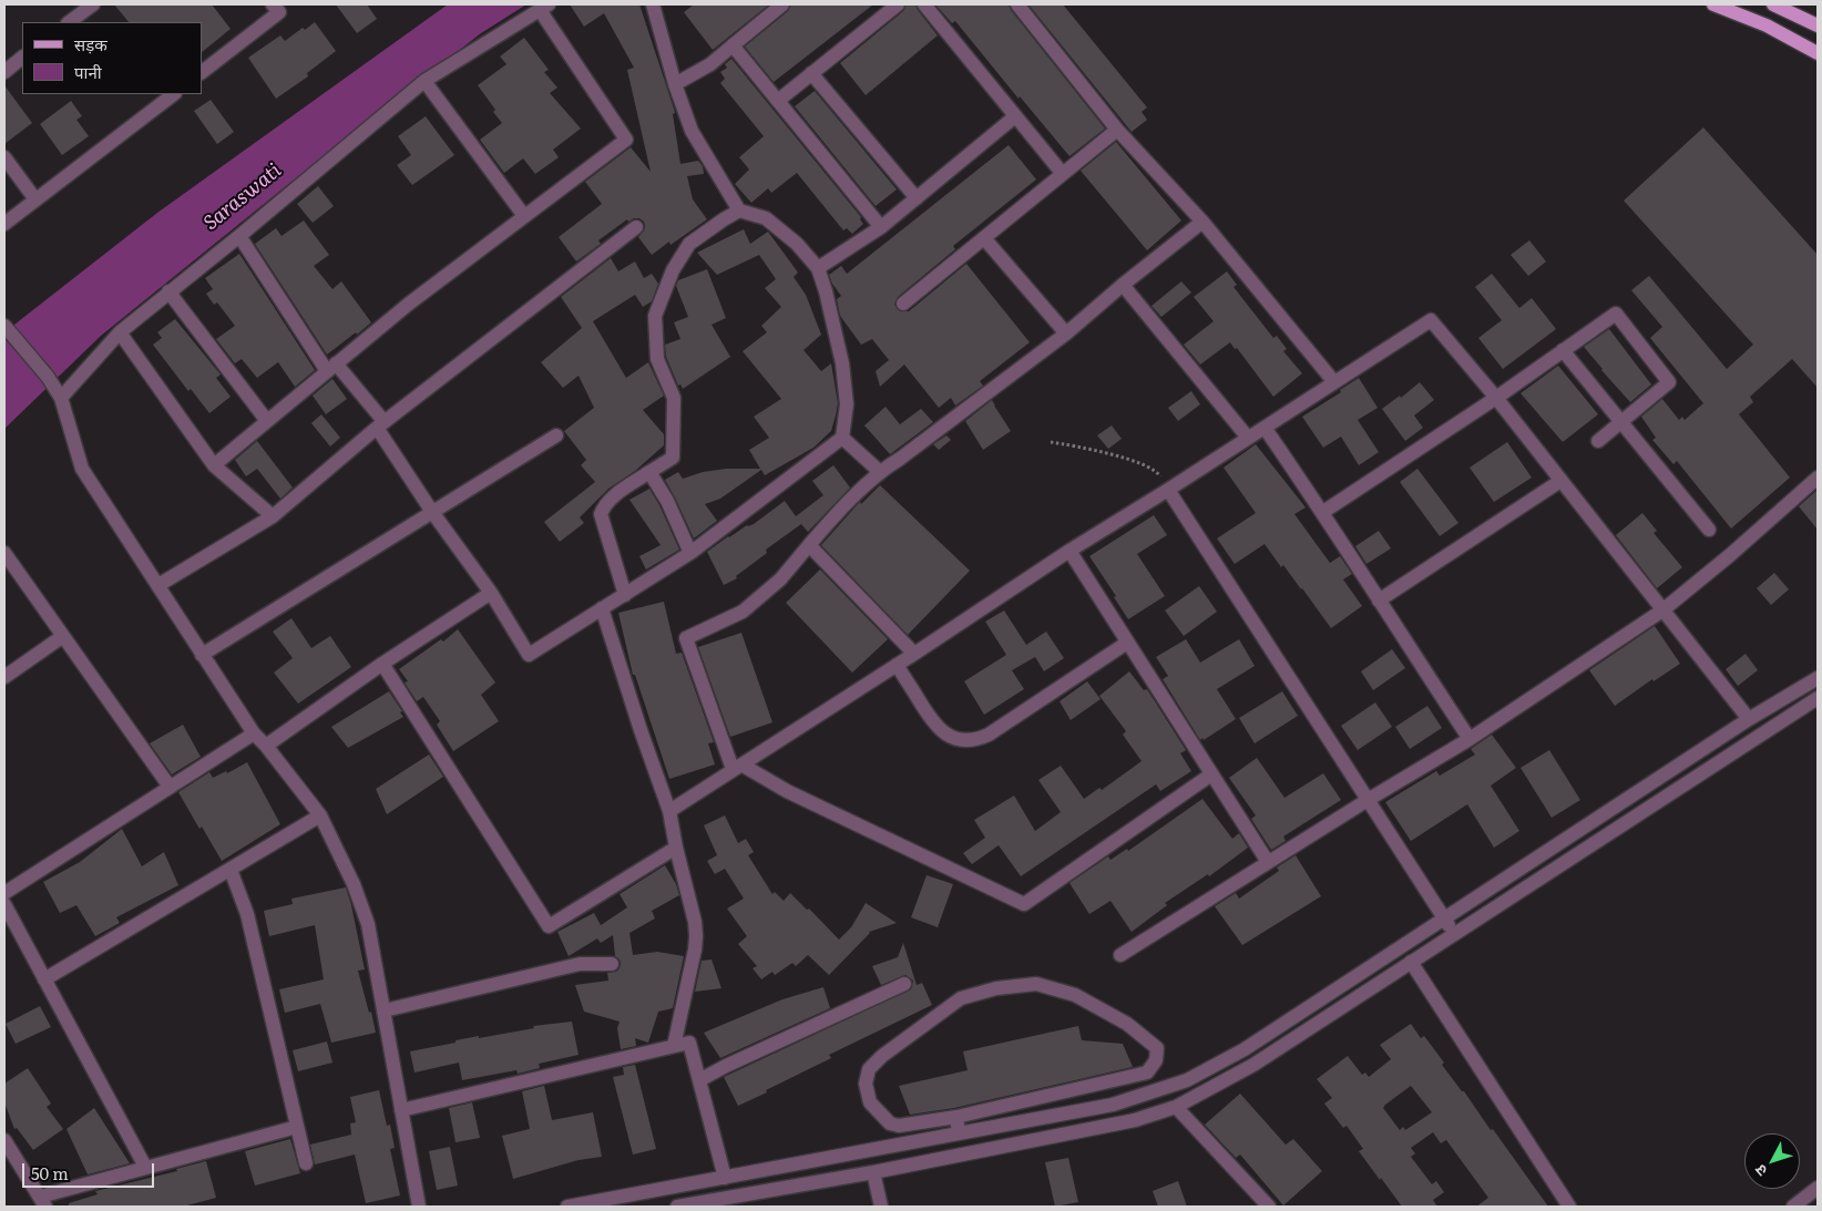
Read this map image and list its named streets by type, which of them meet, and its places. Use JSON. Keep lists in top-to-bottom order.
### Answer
{
  "water": ["Saraswati"],
  "legend": ["सड़क", "पानी"],
  "scale_bar": "50 m",
  "north": "bottom left"
}
